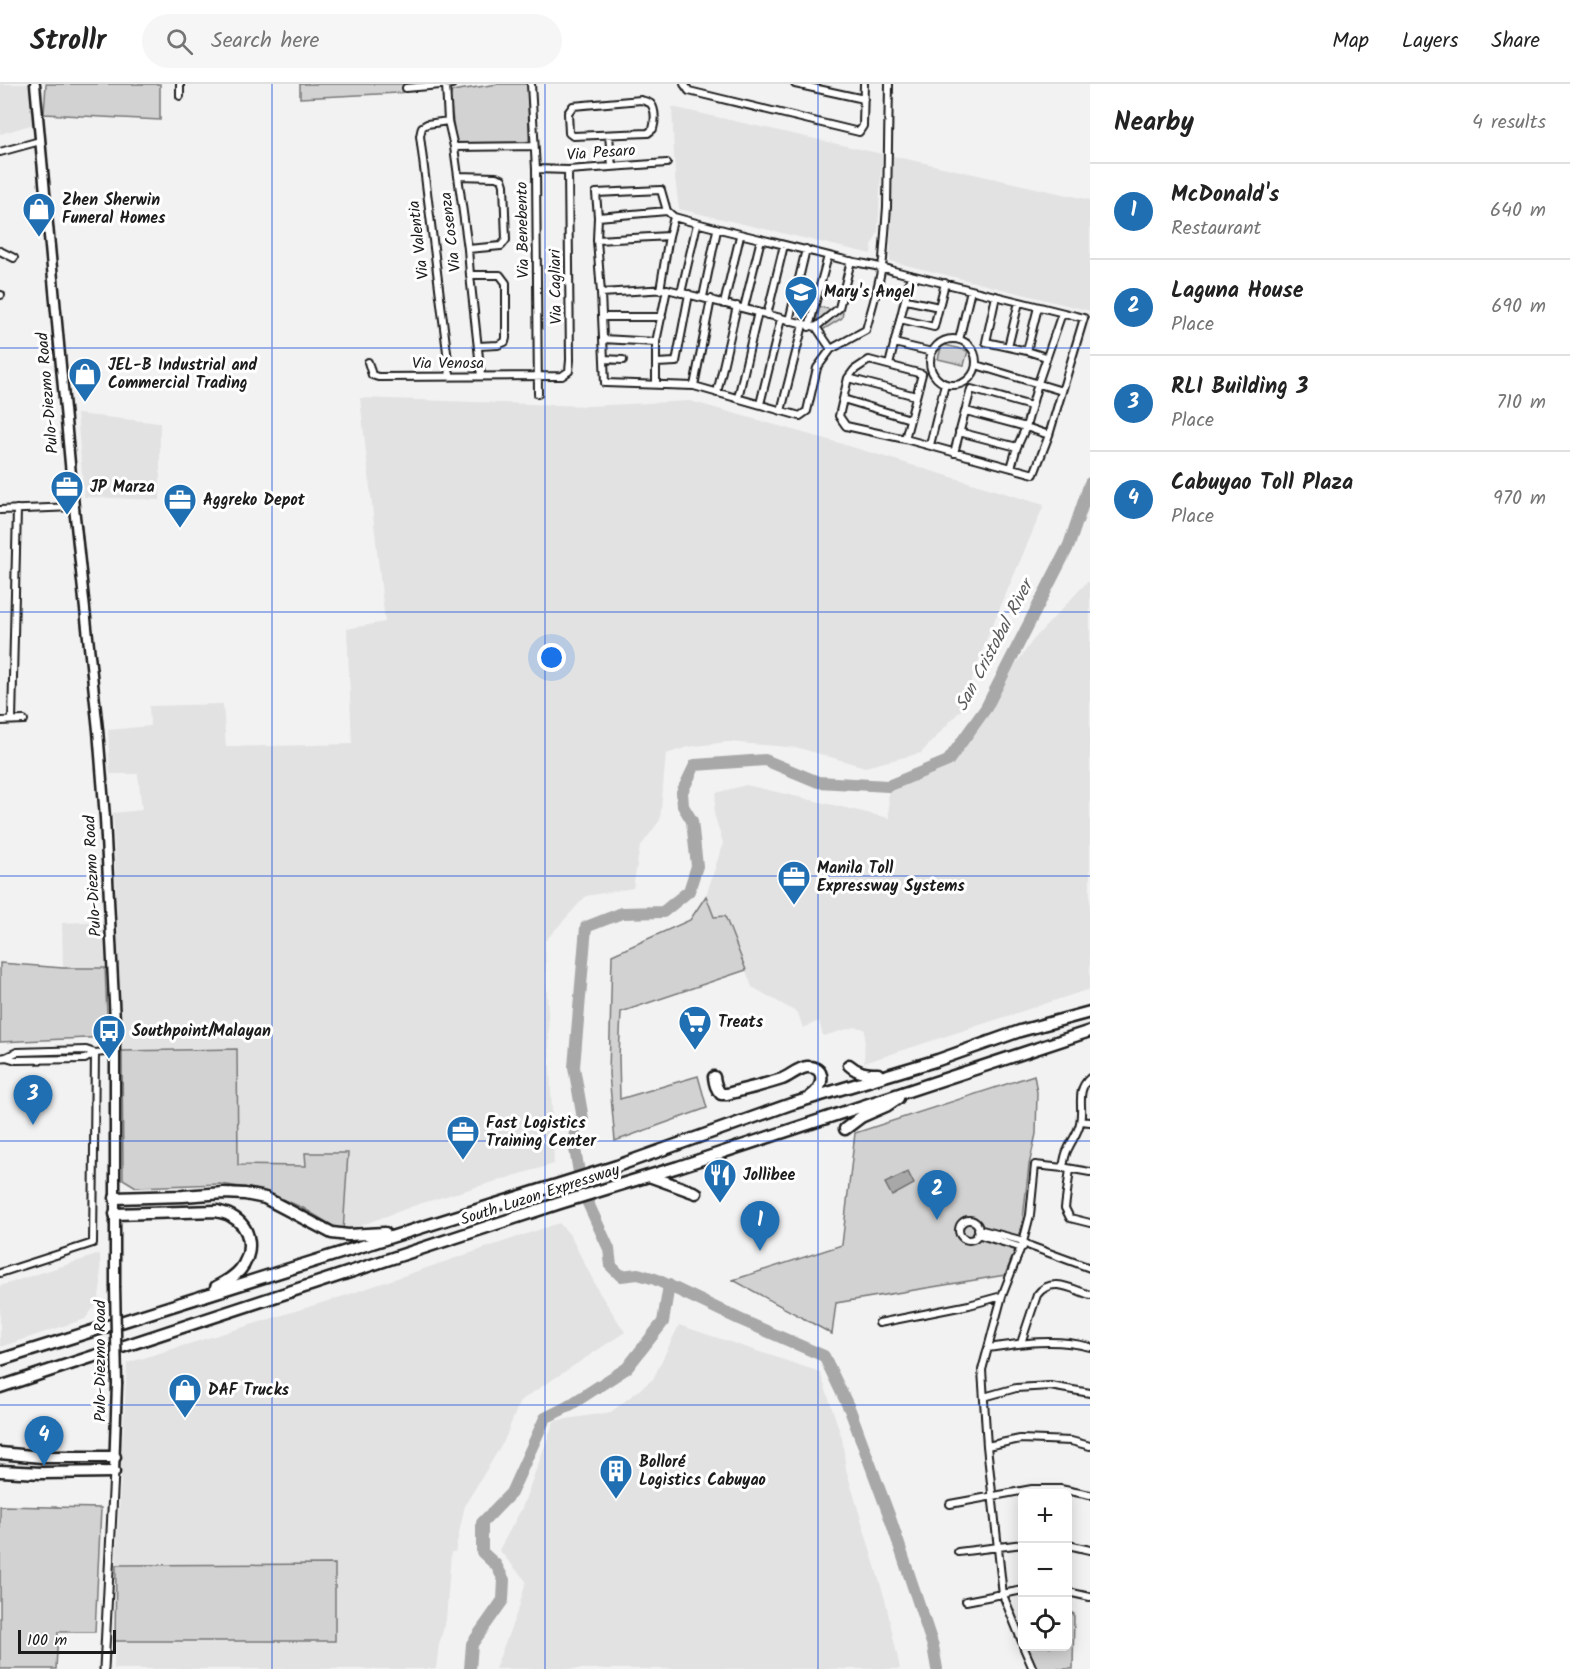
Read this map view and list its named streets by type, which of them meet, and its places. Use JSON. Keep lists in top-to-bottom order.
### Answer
{
  "streets": {
    "highway": ["South Luzon Expressway"],
    "main road": ["Pulo-Diezmo Road"],
    "street": [
      "Via Pesaro",
      "Via Benebento",
      "Via Cosenza",
      "Via Valentia",
      "Via Cagliari",
      "Via Venosa"
    ]
  },
  "crossings": [
    ["Via Pesaro", "Via Benebento"],
    ["Via Pesaro", "Via Cagliari"],
    ["Via Benebento", "Via Cagliari"],
    ["Via Benebento", "Via Venosa"],
    ["Via Cosenza", "Via Valentia"],
    ["Via Cosenza", "Via Venosa"],
    ["Via Valentia", "Via Venosa"],
    ["Via Cagliari", "Via Venosa"]
  ],
  "water": ["San Cristobal River"],
  "places": {
    "shop": ["Zhen Sherwin Funeral Homes", "JEL-B Industrial and Commercial Trading", "DAF Trucks"],
    "school or university": ["Mary's Angel"],
    "office": [
      "JP Marza",
      "Aggreko Depot",
      "Manila Toll Expressway Systems",
      "Fast Logistics Training Center"
    ],
    "supermarket": ["Treats"],
    "bus stop": ["Southpoint/Malayan"],
    "restaurant": ["Jollibee"],
    "building": ["Bolloré Logistics Cabuyao"]
  },
  "scale_bar": "100 m",
  "page": {
    "header": "Strollr",
    "search": "Search here",
    "nav": ["Map", "Layers", "Share"],
    "heading": ["Nearby", "4 results"],
    "list": [
      {
        "mark": "1",
        "name": "McDonald's",
        "note": "Restaurant",
        "value": "640 m"
      },
      {
        "mark": "2",
        "name": "Laguna House",
        "note": "Place",
        "value": "690 m"
      },
      {
        "mark": "3",
        "name": "RLI Building 3",
        "note": "Place",
        "value": "710 m"
      },
      {
        "mark": "4",
        "name": "Cabuyao Toll Plaza",
        "note": "Place",
        "value": "970 m"
      }
    ],
    "pins": [
      "3",
      "2",
      "1",
      "4"
    ],
    "map_buttons": ["+", "−"],
    "scale": "100 m"
  }
}
